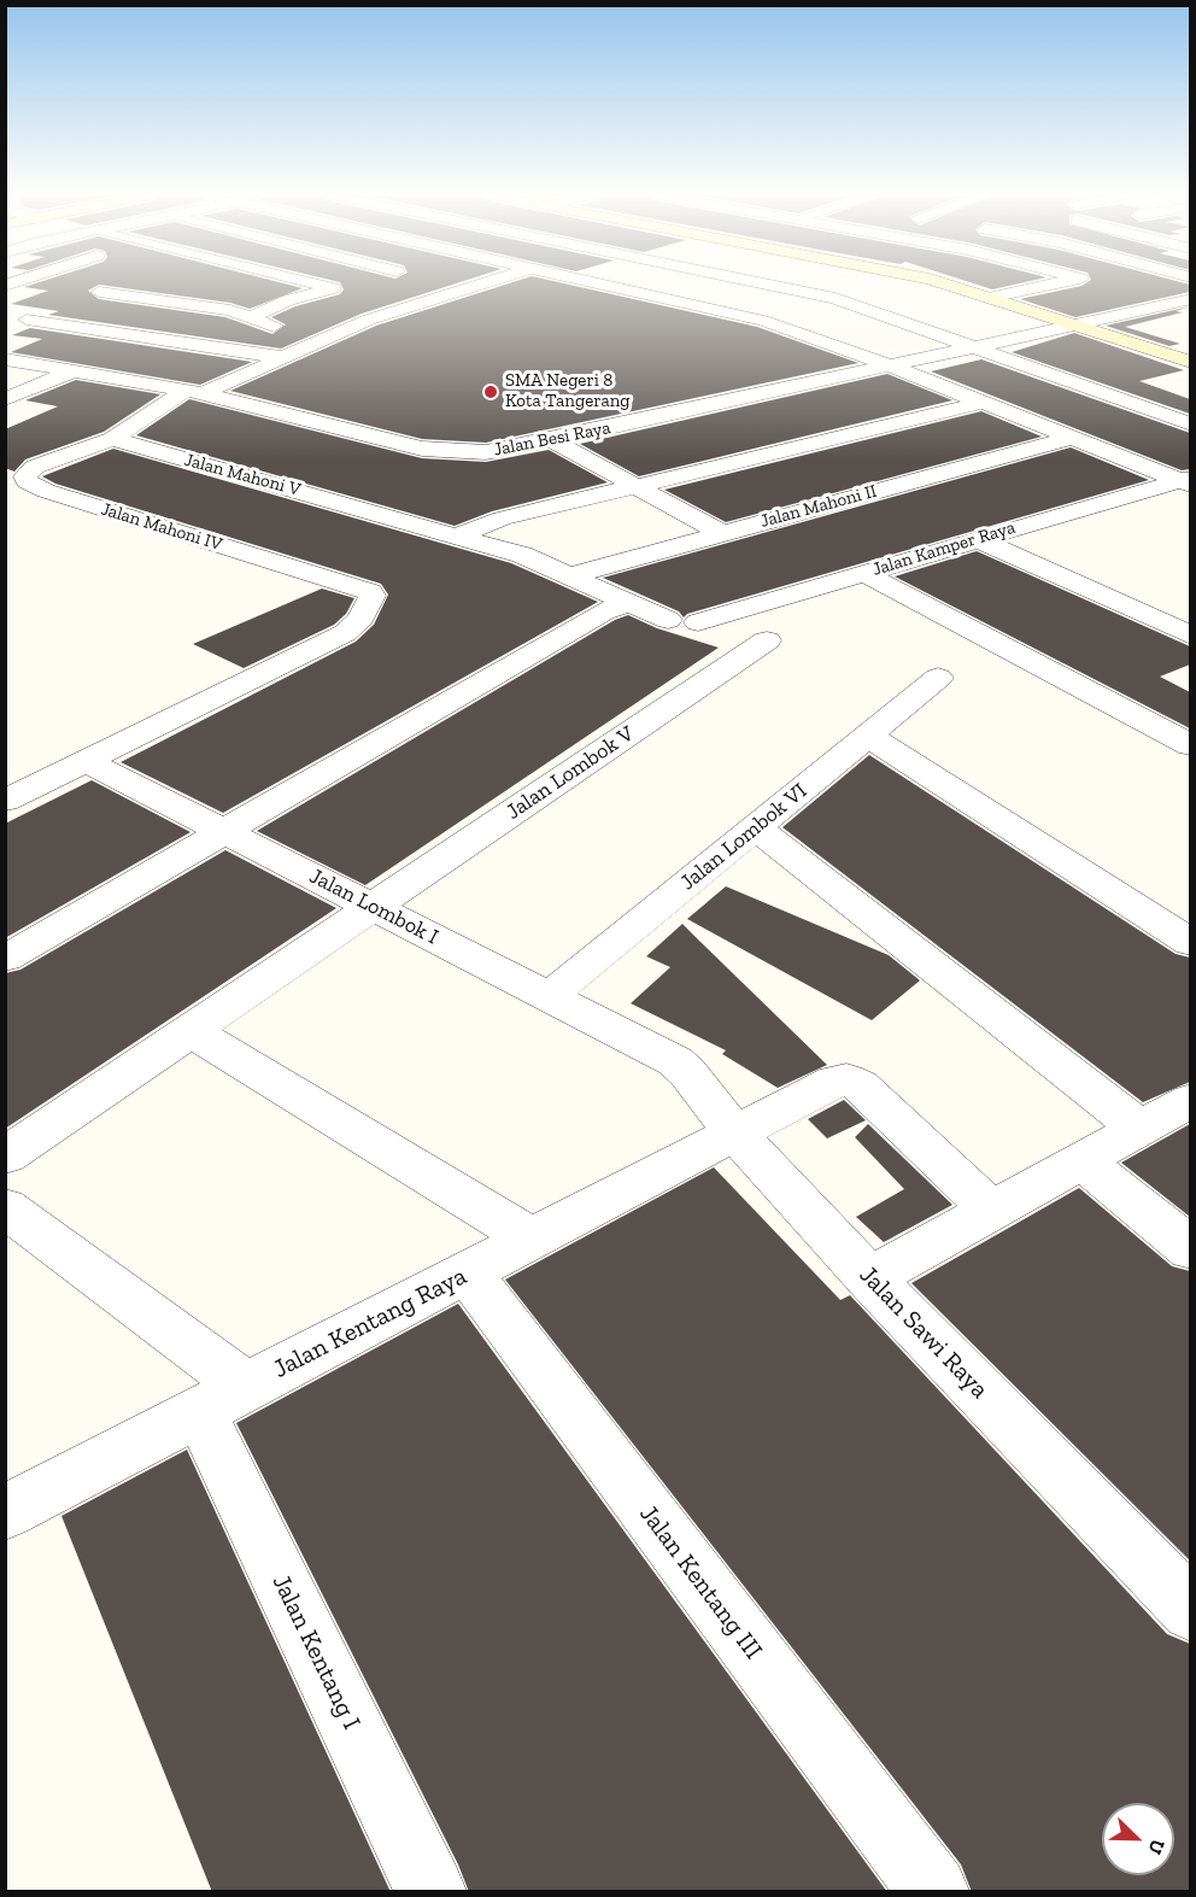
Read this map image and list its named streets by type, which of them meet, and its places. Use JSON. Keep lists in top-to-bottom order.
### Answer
{
  "streets": {
    "street": [
      "Jalan Besi Raya",
      "Jalan Mahoni V",
      "Jalan Mahoni II",
      "Jalan Mahoni IV",
      "Jalan Kamper Raya",
      "Jalan Lombok V",
      "Jalan Lombok VI",
      "Jalan Lombok I",
      "Jalan Kentang Raya",
      "Jalan Sawi Raya",
      "Jalan Kentang III",
      "Jalan Kentang I"
    ]
  },
  "crossings": [
    ["Jalan Mahoni V", "Jalan Mahoni II"],
    ["Jalan Mahoni V", "Jalan Mahoni IV"],
    ["Jalan Mahoni IV", "Jalan Lombok I"],
    ["Jalan Lombok V", "Jalan Lombok I"],
    ["Jalan Lombok VI", "Jalan Lombok I"],
    ["Jalan Lombok I", "Jalan Sawi Raya"],
    ["Jalan Kentang Raya", "Jalan Sawi Raya"],
    ["Jalan Kentang Raya", "Jalan Kentang III"],
    ["Jalan Kentang Raya", "Jalan Kentang I"]
  ],
  "places": ["SMA Negeri 8 Kota Tangerang"],
  "north": "bottom right"
}
